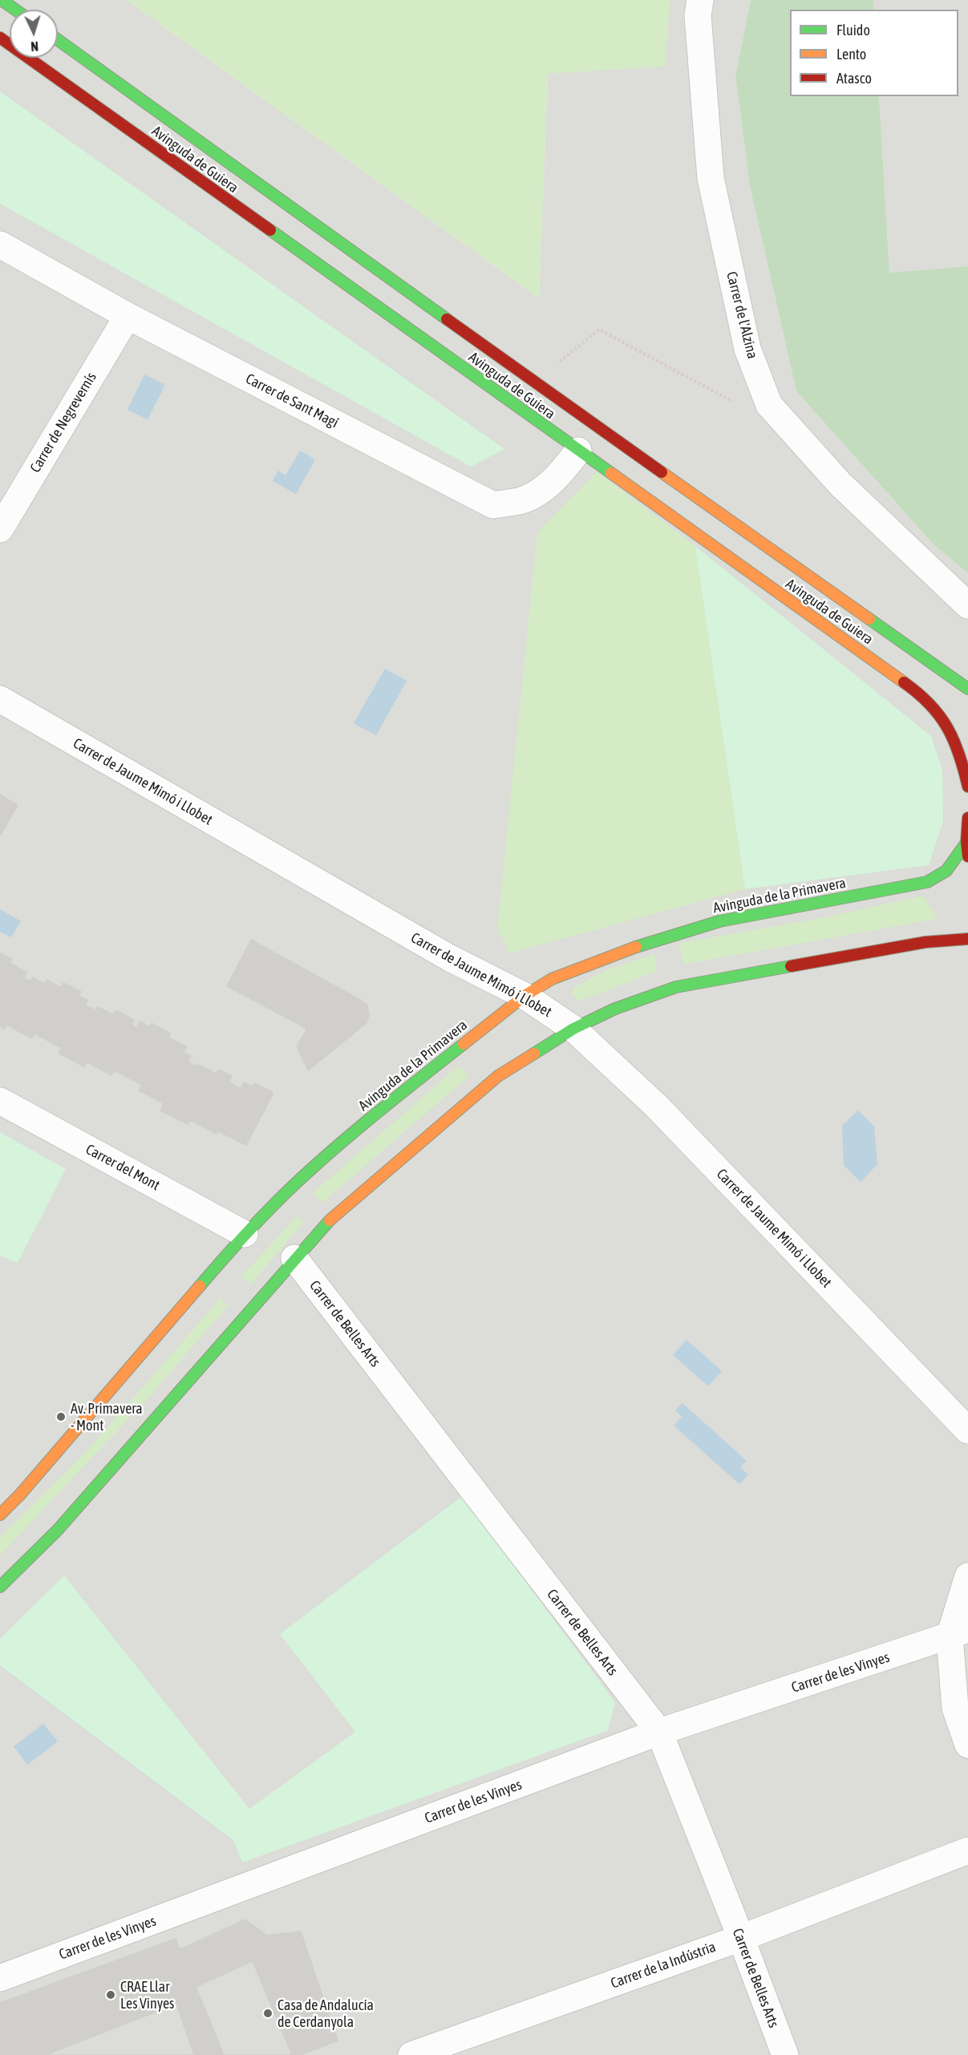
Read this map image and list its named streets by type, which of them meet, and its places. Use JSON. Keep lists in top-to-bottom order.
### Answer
{
  "streets": {
    "main road": ["Avinguda de Guiera", "Avinguda de la Primavera"],
    "street": [
      "Carrer de l'Alzina",
      "Carrer de Sant Magí",
      "Carrer de Negrevernís",
      "Carrer de Jaume Mimó i Llobet",
      "Carrer del Mont",
      "Carrer de Belles Arts",
      "Carrer de les Vinyes",
      "Carrer de la Indústria"
    ]
  },
  "crossings": [
    ["Avinguda de Guiera", "Carrer de Sant Magí"],
    ["Carrer de Sant Magí", "Carrer de Negrevernís"],
    ["Carrer de Jaume Mimó i Llobet", "Avinguda de la Primavera"],
    ["Avinguda de la Primavera", "Carrer del Mont"],
    ["Carrer de Belles Arts", "Carrer de les Vinyes"],
    ["Carrer de Belles Arts", "Carrer de la Indústria"]
  ],
  "places": ["Av. Primavera - Mont", "CRAE Llar Les Vinyes", "Casa de Andalucía de Cerdanyola"],
  "legend": ["Fluido", "Lento", "Atasco"],
  "north": "bottom"
}
